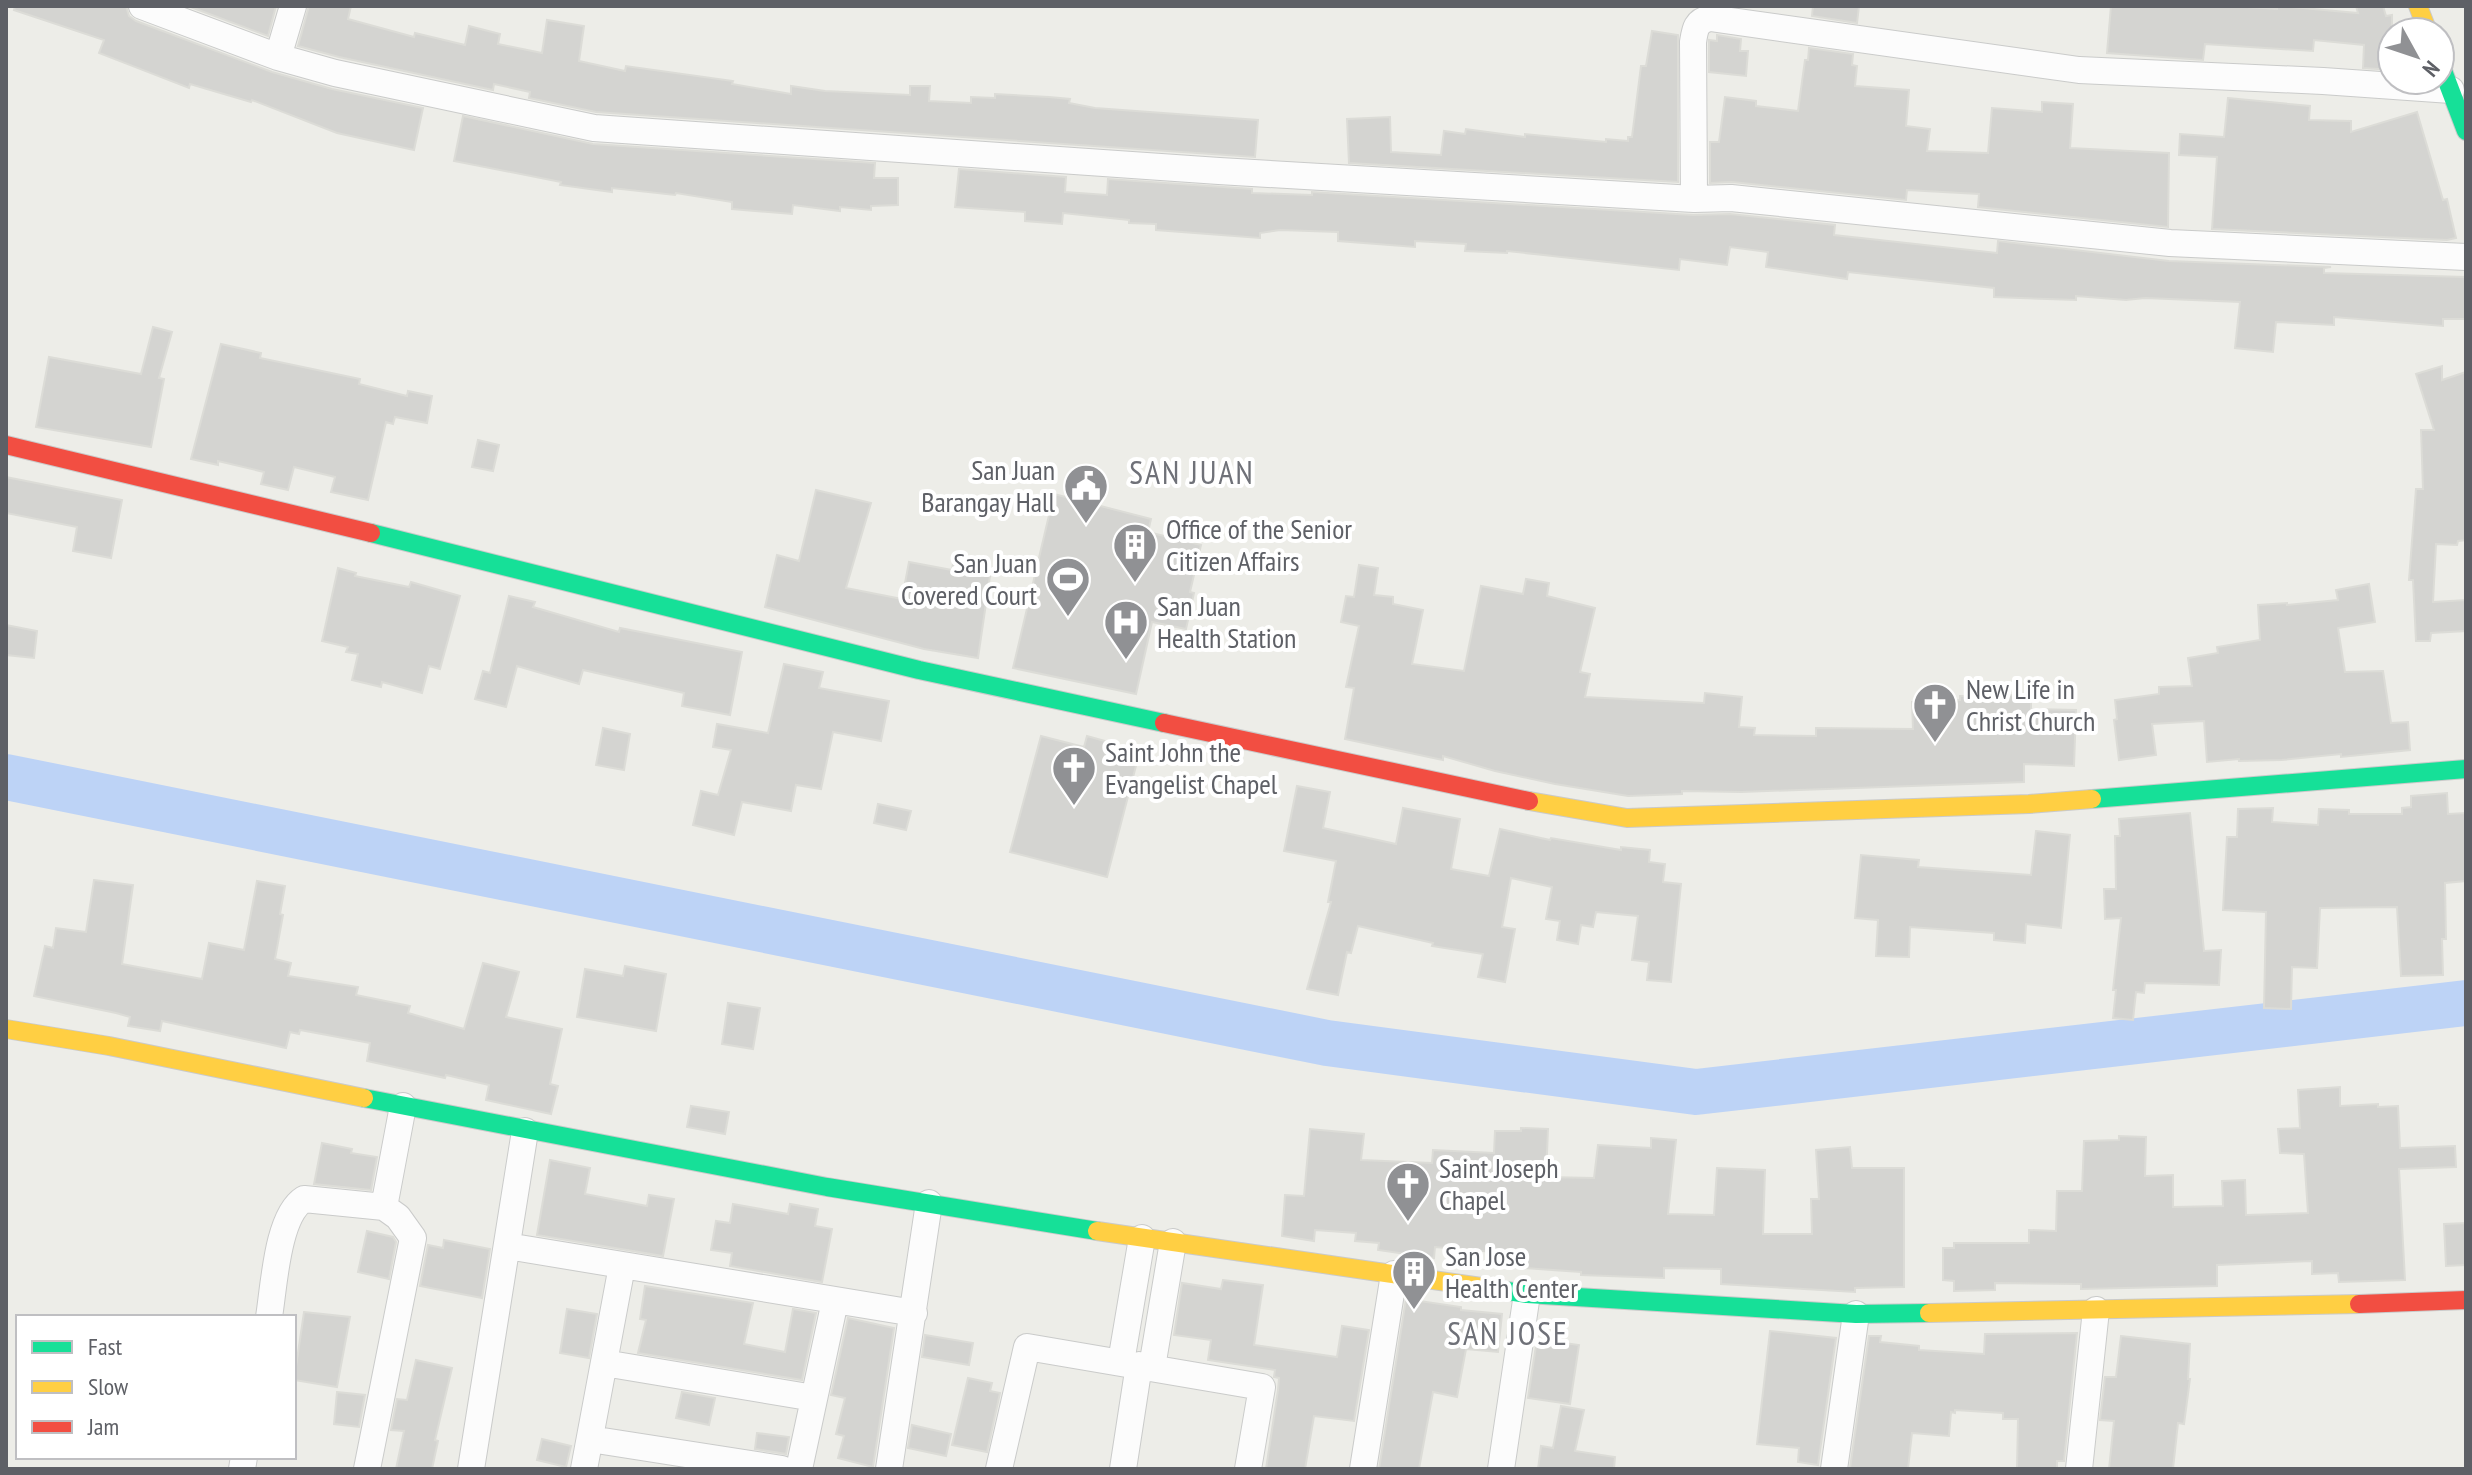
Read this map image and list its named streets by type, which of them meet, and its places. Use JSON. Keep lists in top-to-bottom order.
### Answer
{
  "districts": ["SAN JUAN", "SAN JOSE"],
  "places": {
    "public building": ["San Juan Barangay Hall"],
    "building": ["Office of the Senior Citizen Affairs", "San Jose Health Center"],
    "sports": ["San Juan Covered Court"],
    "hospital": ["San Juan Health Station"],
    "church": ["New Life in Christ Church", "Saint John the Evangelist Chapel", "Saint Joseph Chapel"]
  },
  "legend": ["Fast", "Slow", "Jam"],
  "north": "bottom right"
}
